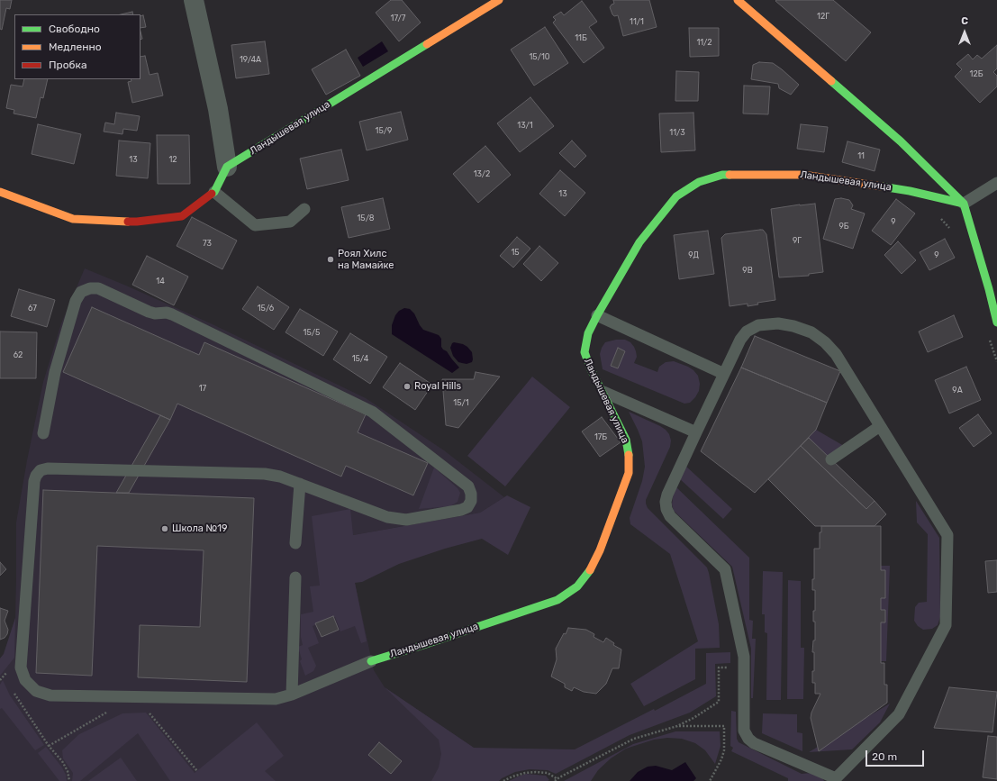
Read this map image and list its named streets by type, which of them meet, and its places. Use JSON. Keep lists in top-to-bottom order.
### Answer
{
  "streets": {
    "street": ["Ландышевая улица"]
  },
  "places": ["Роял Хилс на Мамайке", "Royal Hills", "Школа №19"],
  "house_numbers": [
    "12Г",
    "17/7",
    "11/1",
    "11Б",
    "11/2",
    "15/10",
    "19/4А",
    "12Б",
    "13/1",
    "15/9",
    "11/3",
    "11",
    "13",
    "12",
    "13/2",
    "13",
    "15/8",
    "9",
    "9Б",
    "9Г",
    "73",
    "15",
    "9Д",
    "9",
    "9В",
    "14",
    "67",
    "15/6",
    "15/5",
    "62",
    "15/4",
    "17",
    "9А",
    "15/1",
    "17Б"
  ],
  "legend": ["Свободно", "Медленно", "Пробка"],
  "scale_bar": "20 m",
  "north": "top"
}
